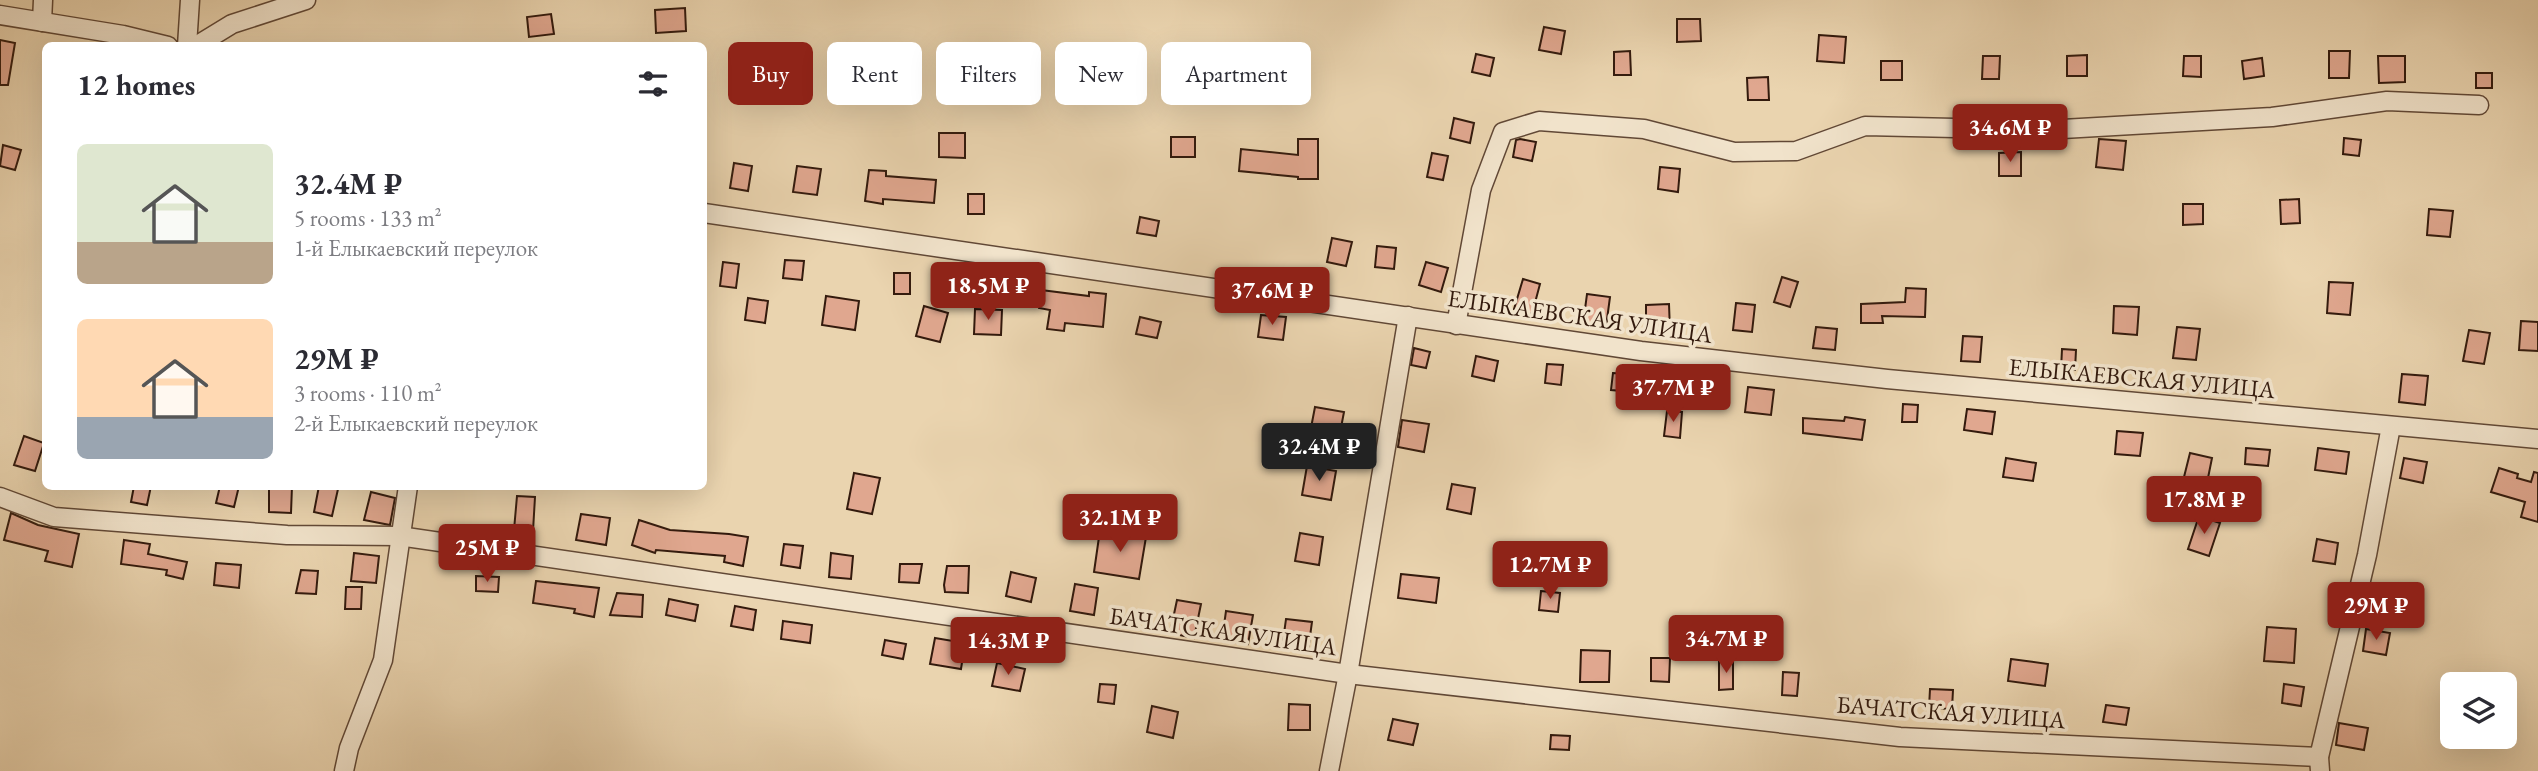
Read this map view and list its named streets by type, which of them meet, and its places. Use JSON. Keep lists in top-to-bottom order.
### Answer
{
  "streets": {
    "street": ["ЕЛЫКАЕВСКАЯ УЛИЦА", "БАЧАТСКАЯ УЛИЦА"]
  },
  "page": {
    "chip": [
      "Buy",
      "Rent",
      "Filters",
      "New",
      "Apartment"
    ],
    "heading": "12 homes",
    "price": [
      "34.6M ₽",
      "18.5M ₽",
      "37.6M ₽",
      "37.7M ₽",
      "32.4M ₽",
      "17.8M ₽",
      "32.1M ₽",
      "25M ₽",
      "12.7M ₽",
      "29M ₽",
      "34.7M ₽",
      "14.3M ₽"
    ],
    "list": [
      {
        "name": "32.4M ₽",
        "note": "5 rooms · 133 m² · 1-й Елыкаевский переулок"
      },
      {
        "name": "29M ₽",
        "note": "3 rooms · 110 m² · 2-й Елыкаевский переулок"
      }
    ]
  }
}
